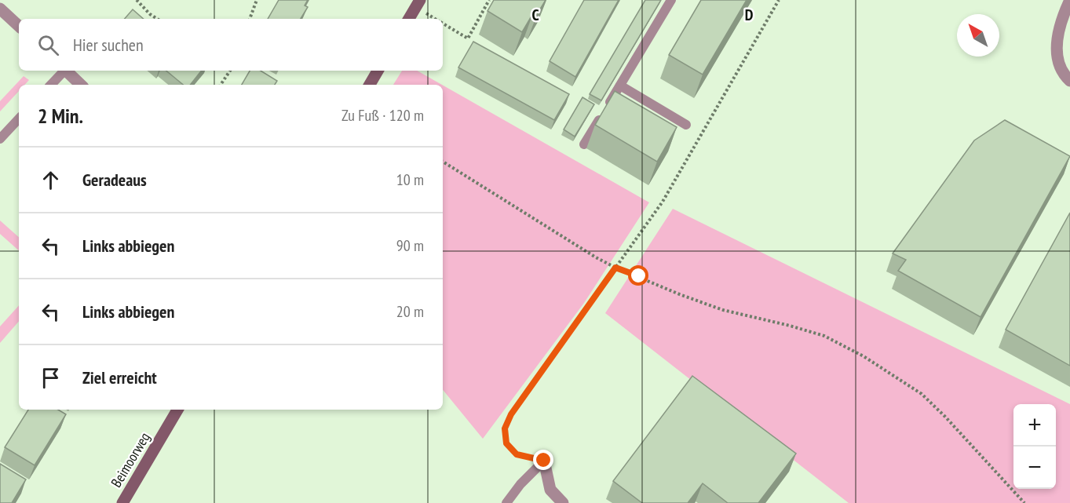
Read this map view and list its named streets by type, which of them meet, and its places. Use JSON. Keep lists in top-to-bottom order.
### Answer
{
  "streets": {
    "main road": ["Beimoorweg"]
  },
  "north": "top left",
  "page": {
    "search": "Hier suchen",
    "heading": ["2 Min.", "Zu Fuß · 120 m"],
    "list": [
      ["Geradeaus", "10 m"],
      ["Links abbiegen", "90 m"],
      ["Links abbiegen", "20 m"],
      "Ziel erreicht"
    ],
    "map_buttons": ["+", "−"]
  },
  "grid": {
    "columns": ["C", "D"]
  }
}
